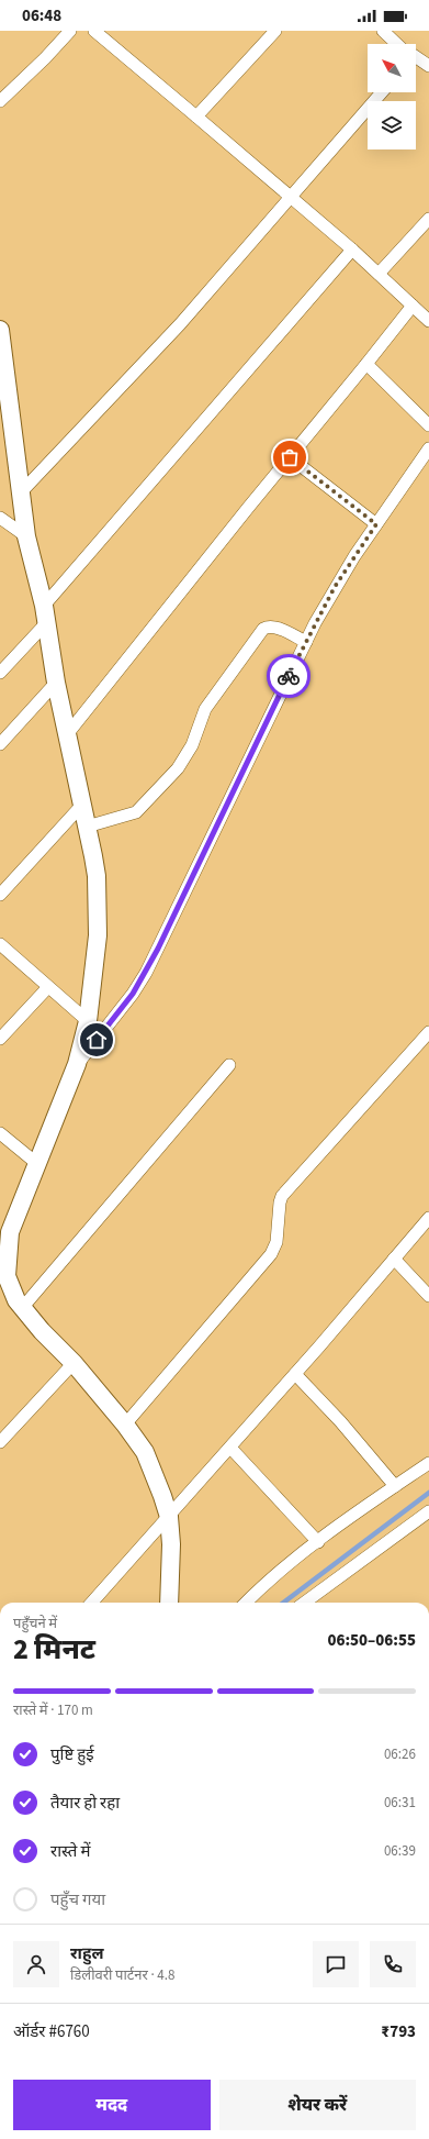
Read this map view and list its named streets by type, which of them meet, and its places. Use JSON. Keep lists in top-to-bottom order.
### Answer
{
  "north": "top left",
  "page": {
    "status": "06:48",
    "heading": ["2 मिनट", "पहुँचने में", "06:50–06:55"],
    "panel": [
      "राहुल",
      "डिलीवरी पार्टनर · 4.8",
      "ऑर्डर #6760",
      "₹793"
    ],
    "bar": "रास्ते में · 170 m",
    "list": [
      ["पुष्टि हुई", "06:26"],
      ["तैयार हो रहा", "06:31"],
      ["रास्ते में", "06:39"],
      "पहुँच गया"
    ],
    "buttons": ["मदद", "शेयर करें"]
  }
}
